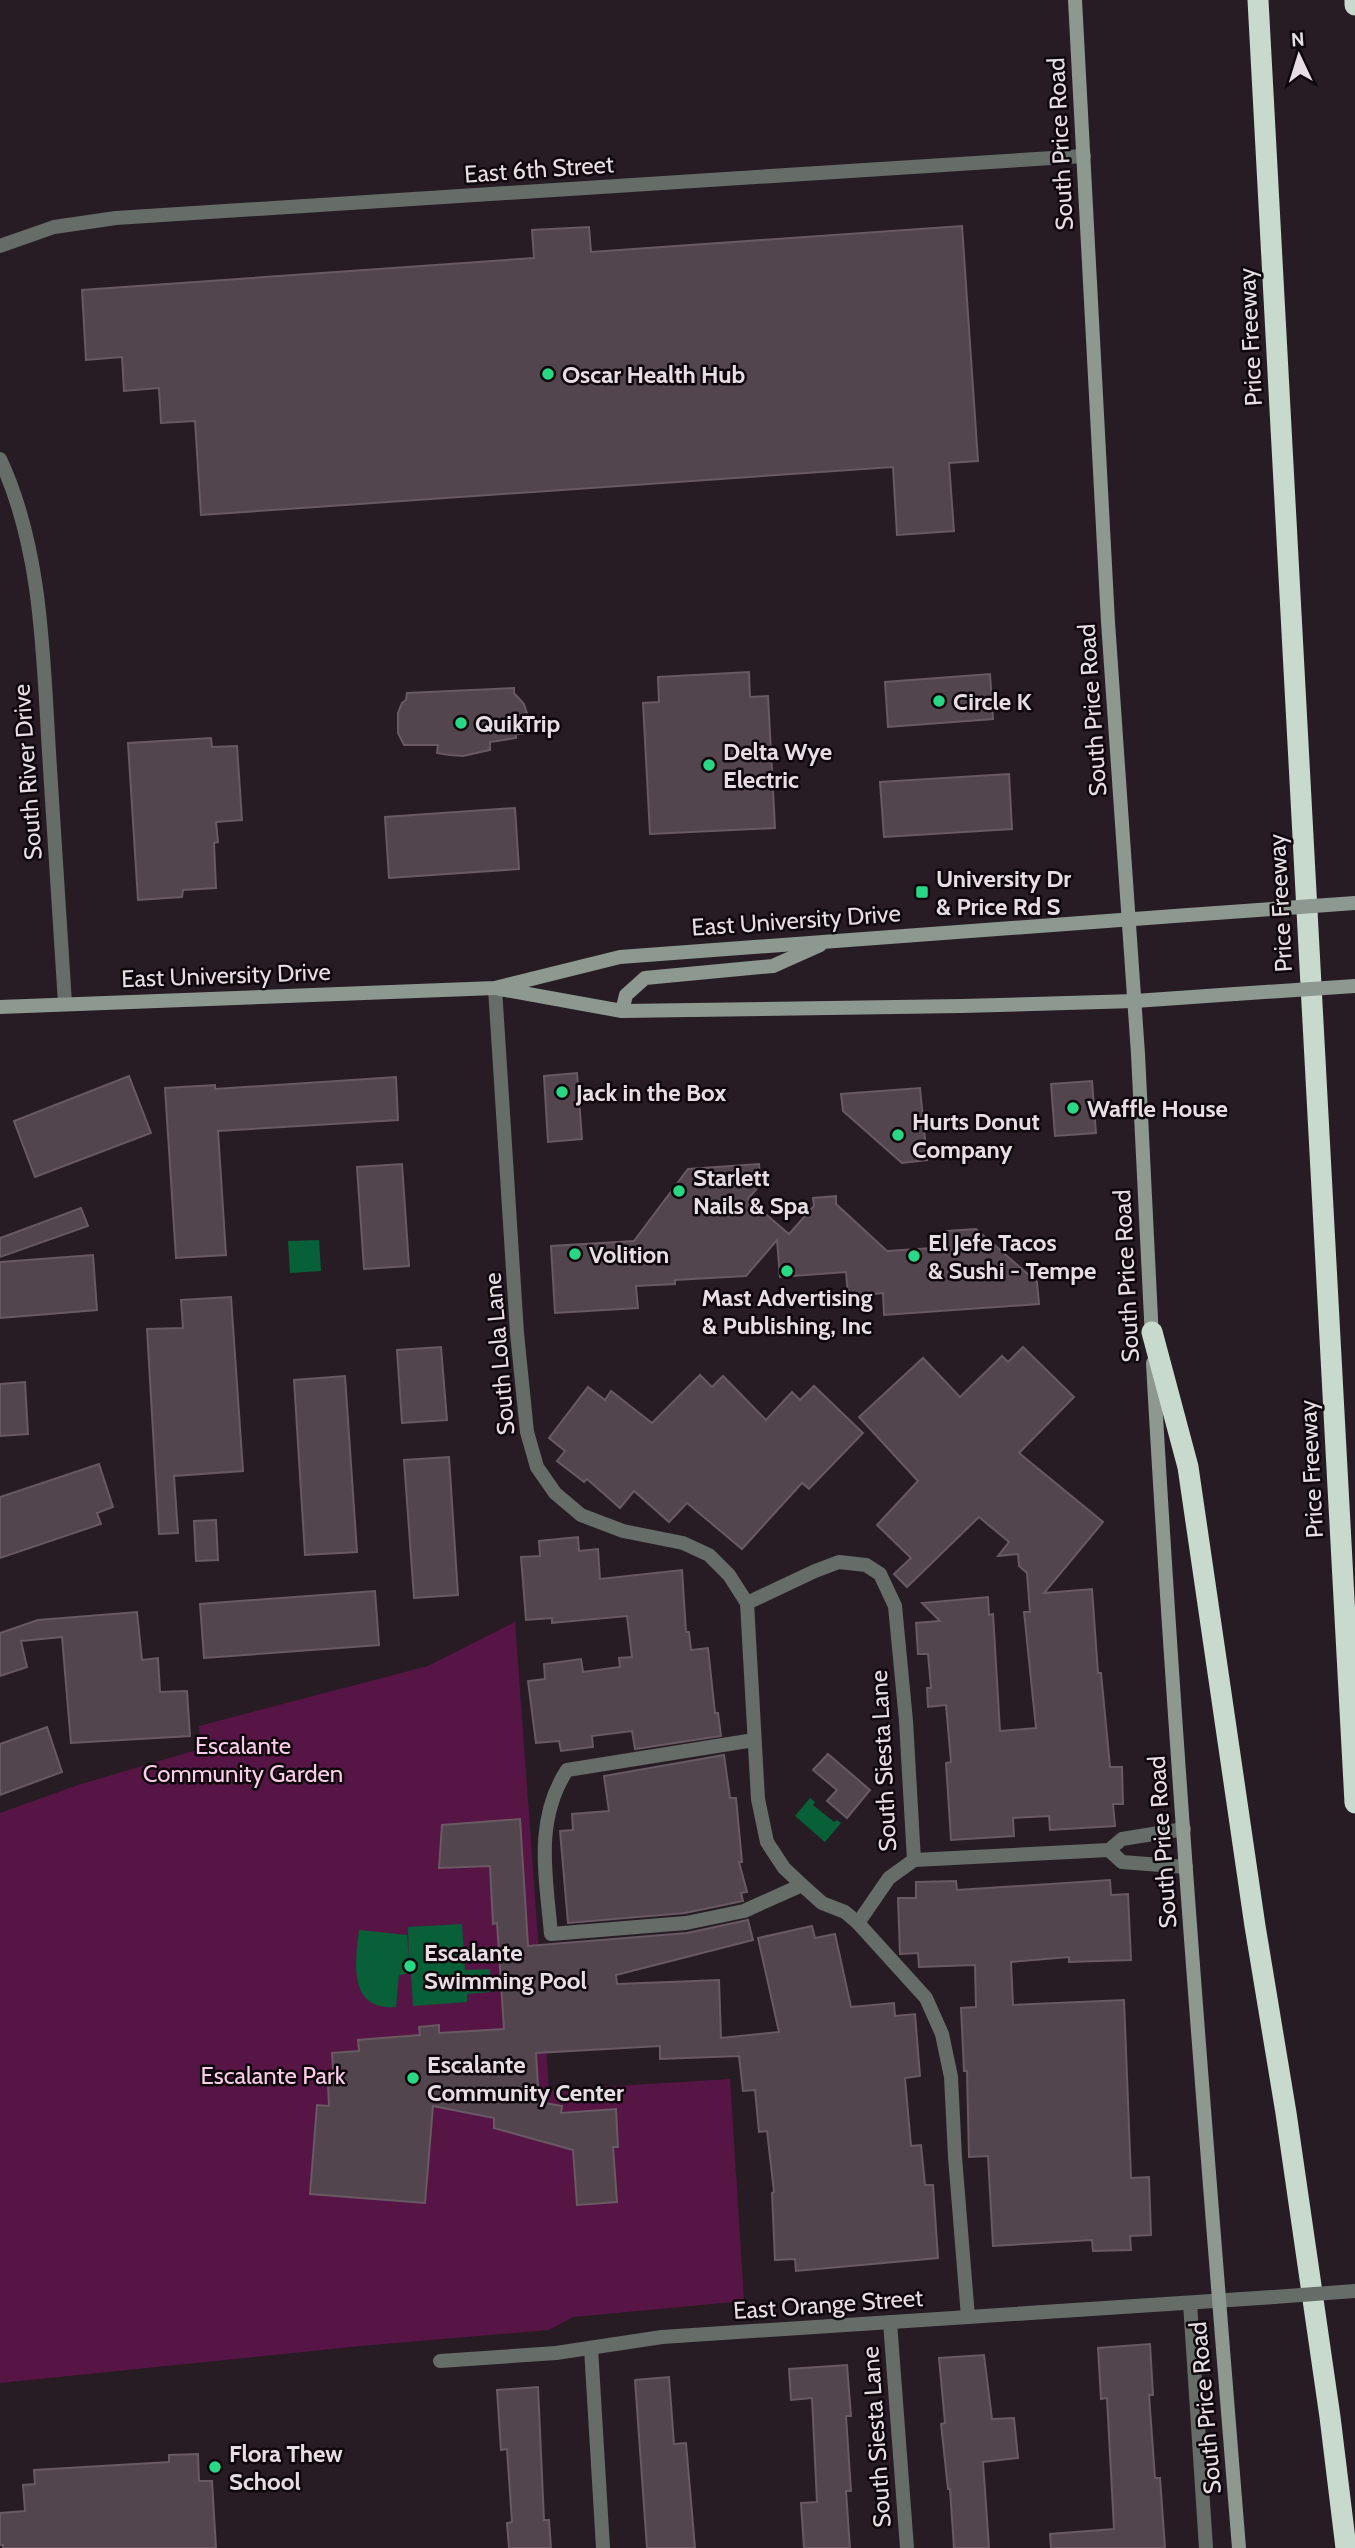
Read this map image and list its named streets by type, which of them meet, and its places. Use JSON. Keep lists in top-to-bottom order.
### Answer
{
  "streets": {
    "highway": ["Price Freeway"],
    "main road": ["South Price Road", "East University Drive"],
    "street": [
      "East 6th Street",
      "South River Drive",
      "South Lola Lane",
      "South Siesta Lane",
      "East Orange Street"
    ]
  },
  "crossings": [
    ["South Price Road", "East 6th Street"],
    ["South Price Road", "East University Drive"],
    ["South Price Road", "East Orange Street"],
    ["South River Drive", "East University Drive"],
    ["East University Drive", "South Lola Lane"],
    ["South Lola Lane", "South Siesta Lane"],
    ["South Siesta Lane", "East Orange Street"]
  ],
  "parks": ["Escalante Community Garden", "Escalante Park"],
  "places": {
    "other": [
      "Oscar Health Hub",
      "Circle K",
      "QuikTrip",
      "Delta Wye Electric",
      "Jack in the Box",
      "Waffle House",
      "Hurts Donut Company",
      "Starlett Nails & Spa",
      "Volition",
      "El Jefe Tacos & Sushi - Tempe",
      "Mast Advertising & Publishing, Inc",
      "Escalante Swimming Pool",
      "Escalante Community Center",
      "Flora Thew School"
    ],
    "transit": ["University Dr & Price Rd S"]
  },
  "north": "top"
}
